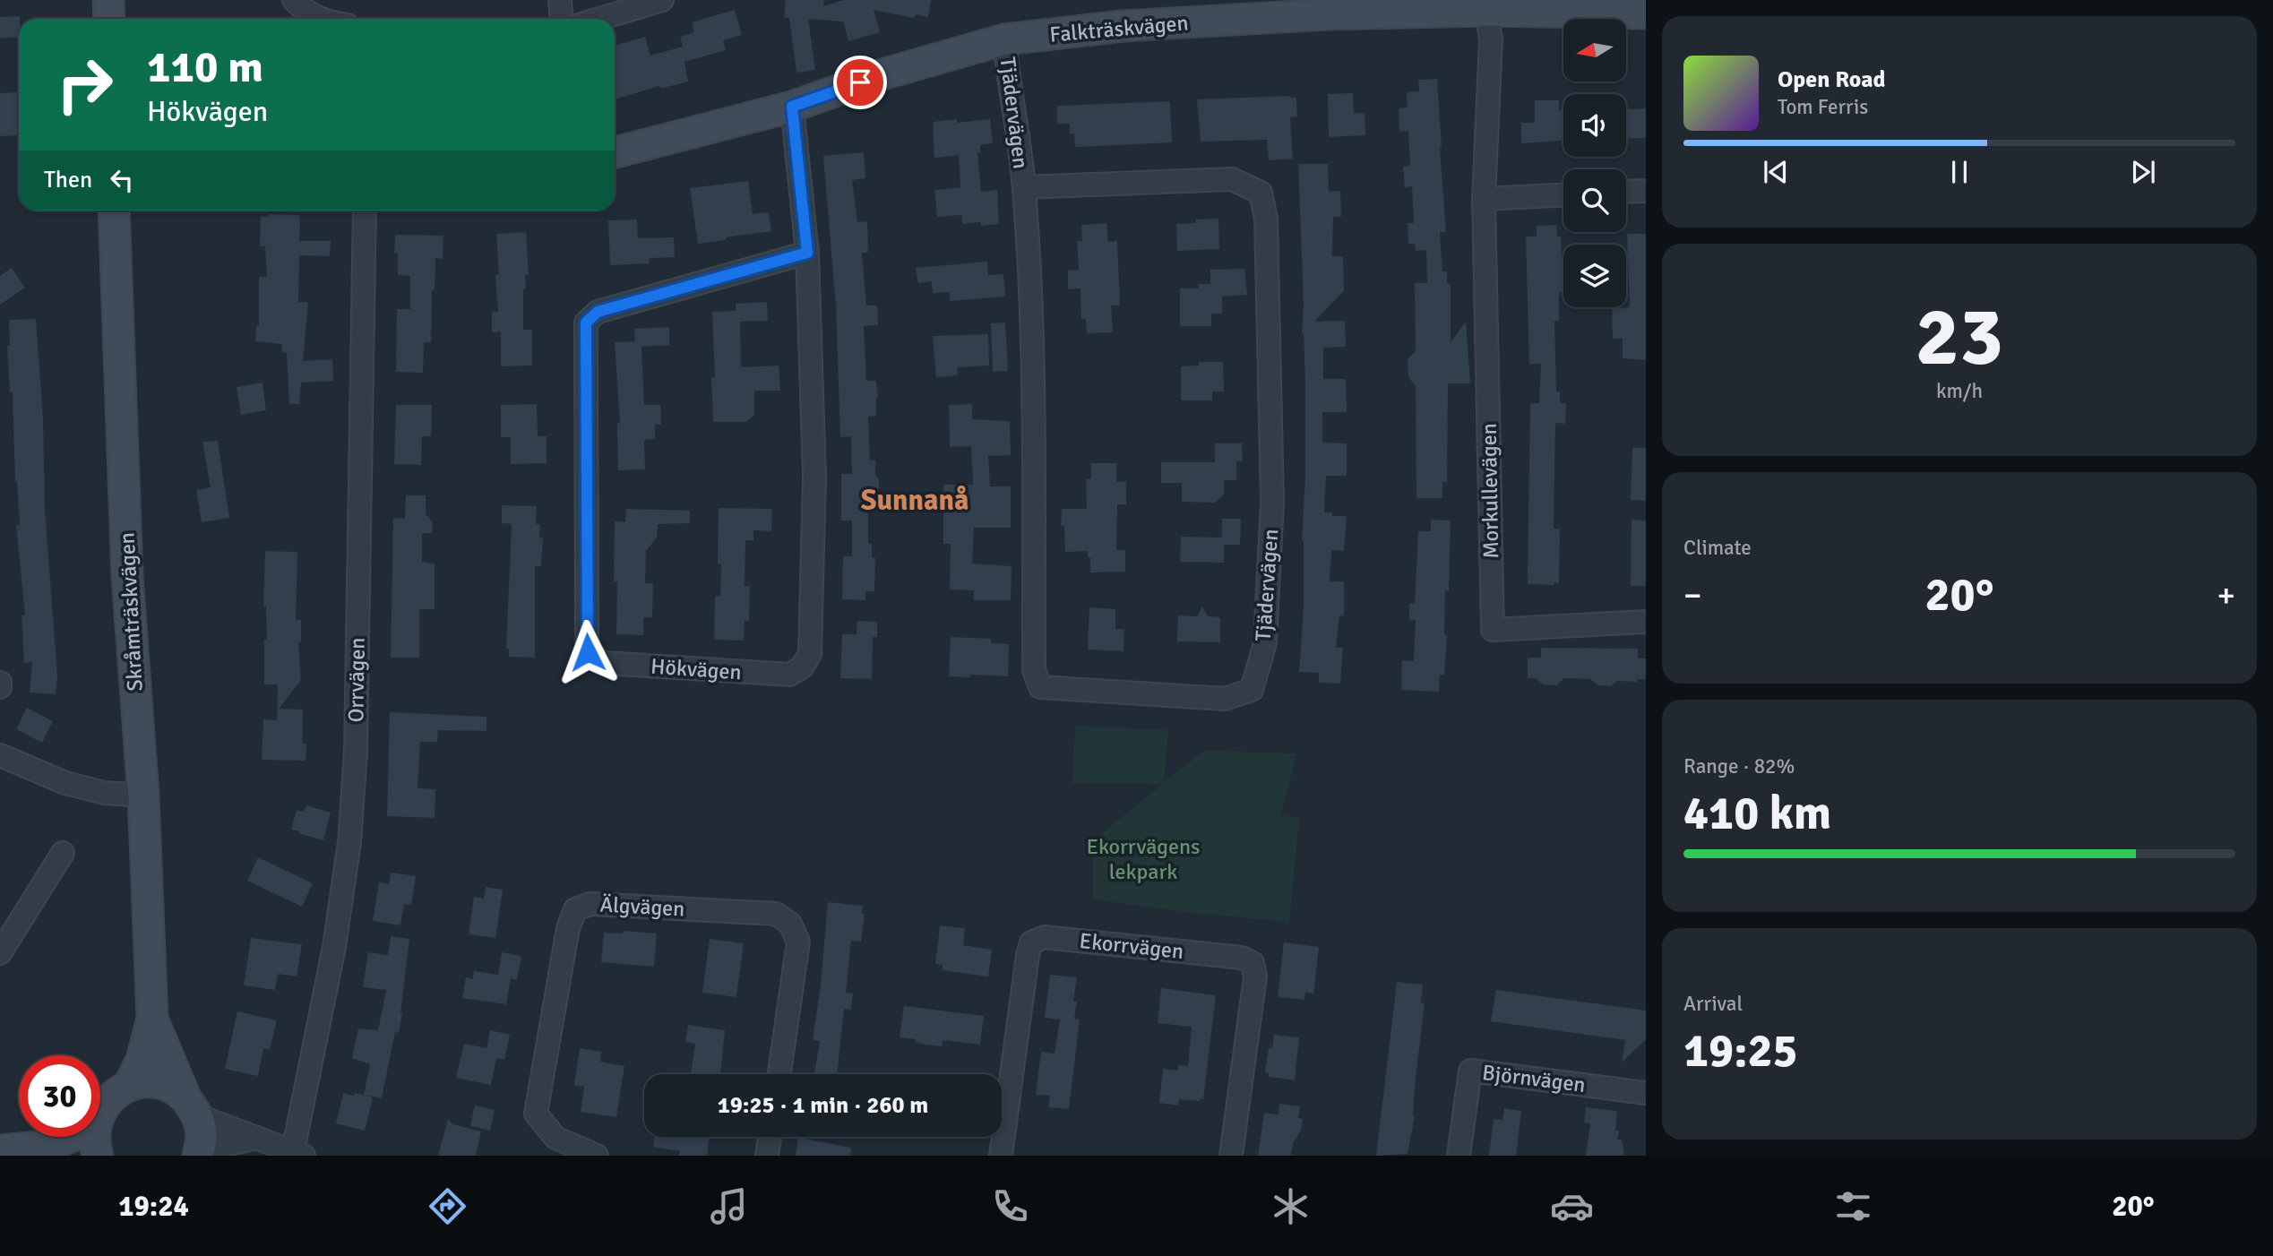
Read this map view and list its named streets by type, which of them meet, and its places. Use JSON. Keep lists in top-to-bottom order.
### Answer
{
  "streets": {
    "main road": ["Falkträskvägen", "Skråmträskvägen"],
    "street": [
      "Tjädervägen",
      "Morkullevägen",
      "Hökvägen",
      "Orrvägen",
      "Älgvägen",
      "Ekorrvägen",
      "Björnvägen"
    ]
  },
  "crossings": [
    ["Falkträskvägen", "Tjädervägen"],
    ["Falkträskvägen", "Morkullevägen"],
    ["Falkträskvägen", "Hökvägen"]
  ],
  "districts": ["Sunnanå"],
  "parks": ["Ekorrvägens lekpark"],
  "north": "left",
  "page": {
    "turn": ["110 m", "Hökvägen"],
    "song": ["Open Road", "Tom Ferris"],
    "then": "Then",
    "tile": [
      ["23", "km/h"],
      "Climate",
      ["Range · 82%", "410 km"],
      ["Arrival", "19:25"]
    ],
    "heat": ["−", "20°", "+"],
    "limit": "30",
    "trip": "19:25 · 1 min · 260 m",
    "tabs": ["19:24", "20°"]
  }
}
